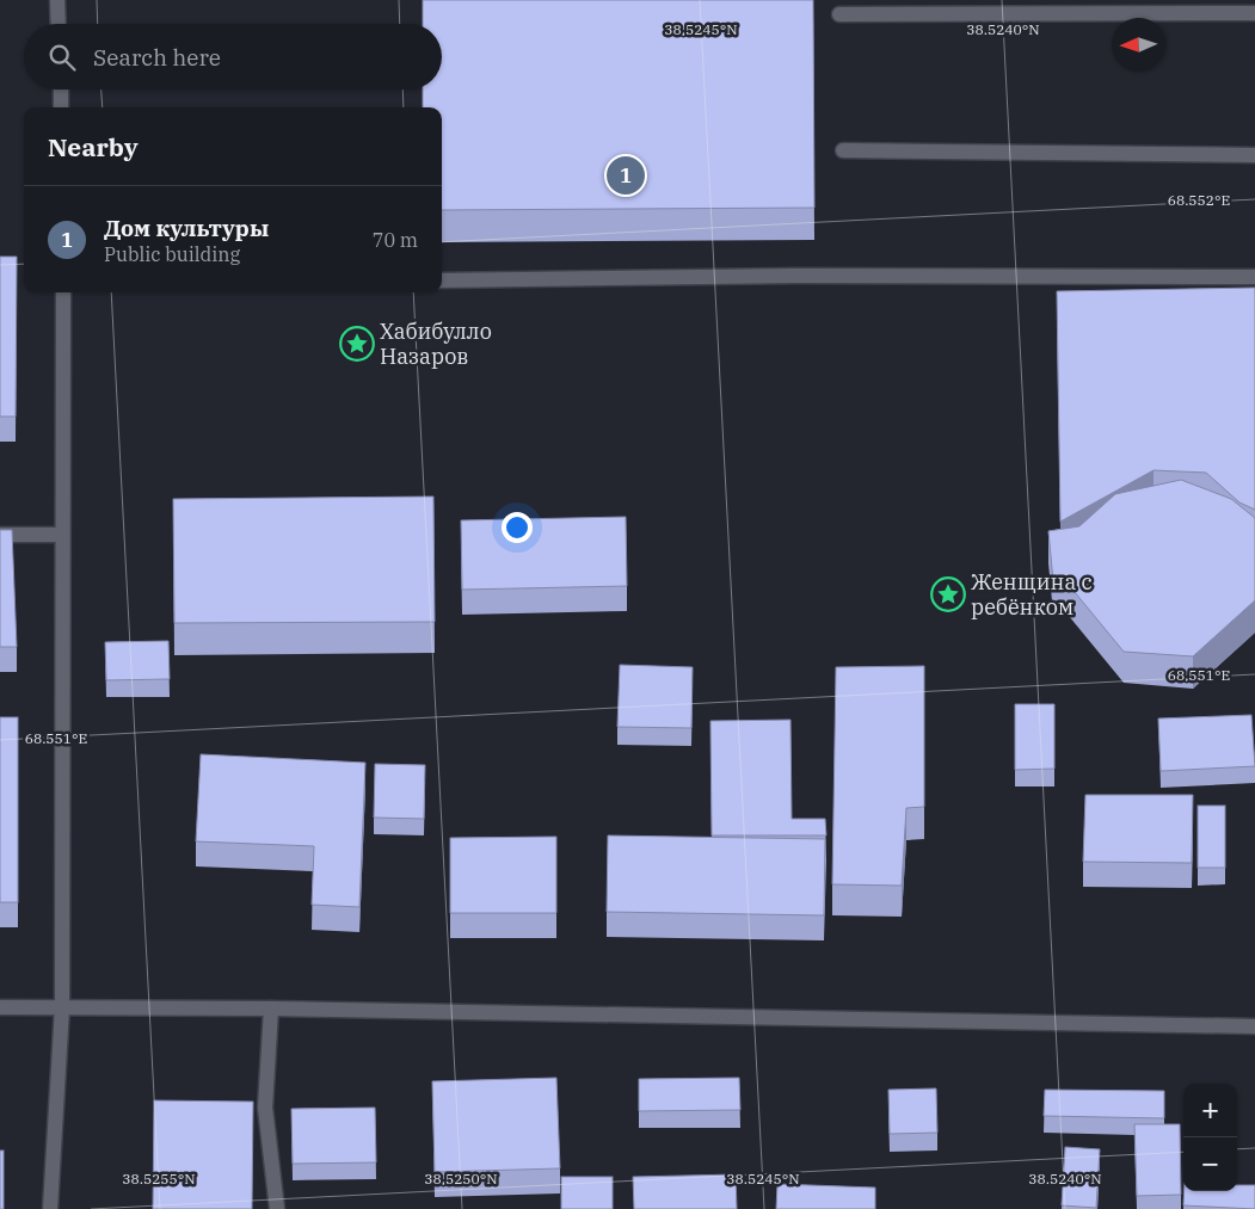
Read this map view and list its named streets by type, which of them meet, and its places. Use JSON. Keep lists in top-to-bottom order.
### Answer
{
  "places": {
    "place": ["Хабибулло Назаров", "Женщина с ребёнком"]
  },
  "north": "left",
  "page": {
    "search": "Search here",
    "heading": "Nearby",
    "pins": "1",
    "list": [
      {
        "mark": "1",
        "name": "Дом культуры",
        "note": "Public building",
        "value": "70 m"
      }
    ],
    "map_buttons": ["+", "−"]
  },
  "coordinates": [
    "38.5245°N",
    "38.5240°N",
    "68.552°E",
    "68.551°E",
    "38.5255°N",
    "38.5250°N"
  ]
}
